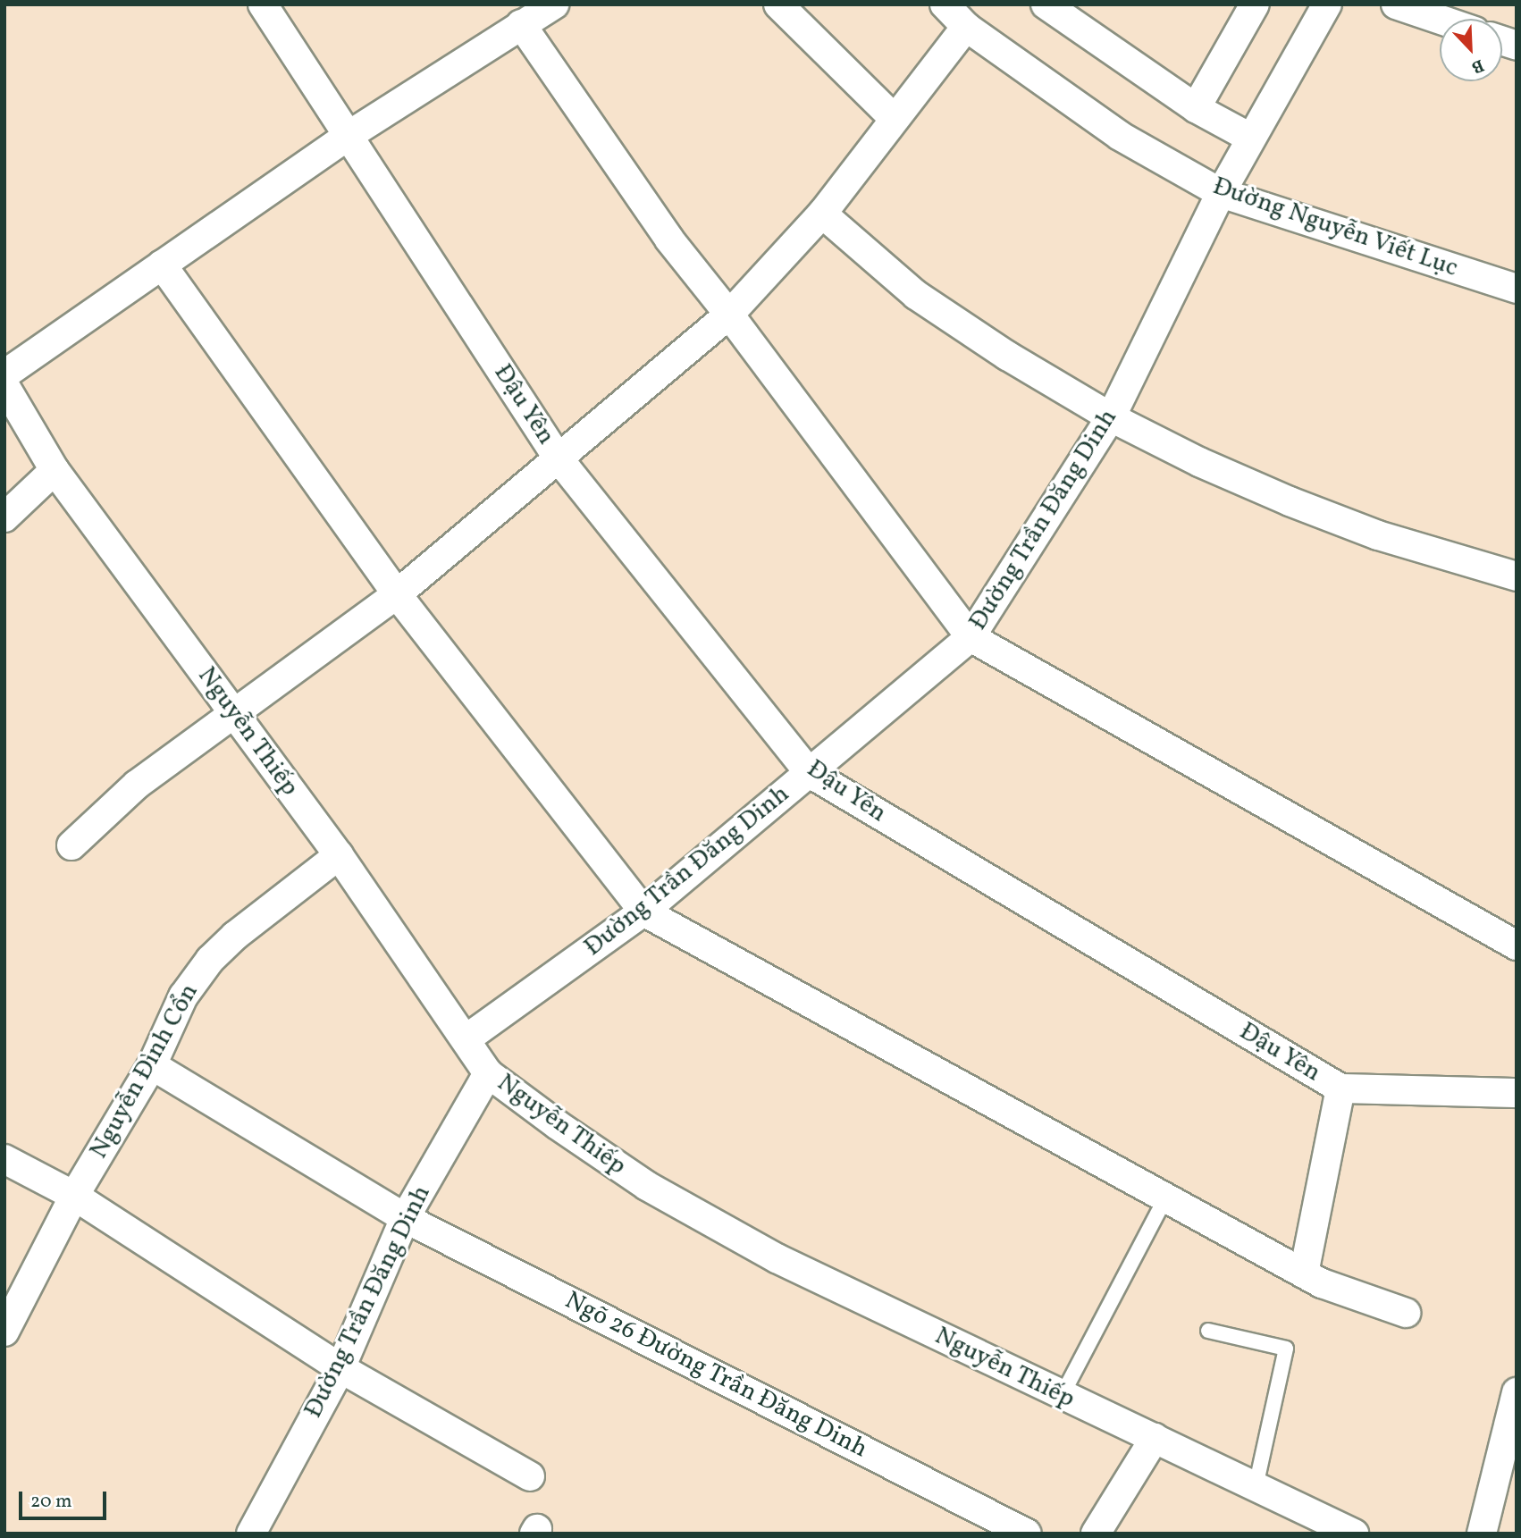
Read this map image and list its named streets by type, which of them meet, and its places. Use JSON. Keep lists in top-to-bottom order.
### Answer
{
  "streets": {
    "street": [
      "Đường Nguyễn Viết Lục",
      "Đậu Yên",
      "Đường Trần Đăng Dinh",
      "Nguyễn Thiếp",
      "Nguyễn Đình Cổn",
      "Ngõ 26 Đường Trần Đăng Dinh"
    ]
  },
  "crossings": [
    ["Đường Nguyễn Viết Lục", "Đường Trần Đăng Dinh"],
    ["Đậu Yên", "Đường Trần Đăng Dinh"],
    ["Đường Trần Đăng Dinh", "Nguyễn Thiếp"],
    ["Đường Trần Đăng Dinh", "Ngõ 26 Đường Trần Đăng Dinh"],
    ["Nguyễn Thiếp", "Nguyễn Đình Cổn"],
    ["Nguyễn Đình Cổn", "Ngõ 26 Đường Trần Đăng Dinh"]
  ],
  "scale_bar": "20 m",
  "north": "bottom right"
}
